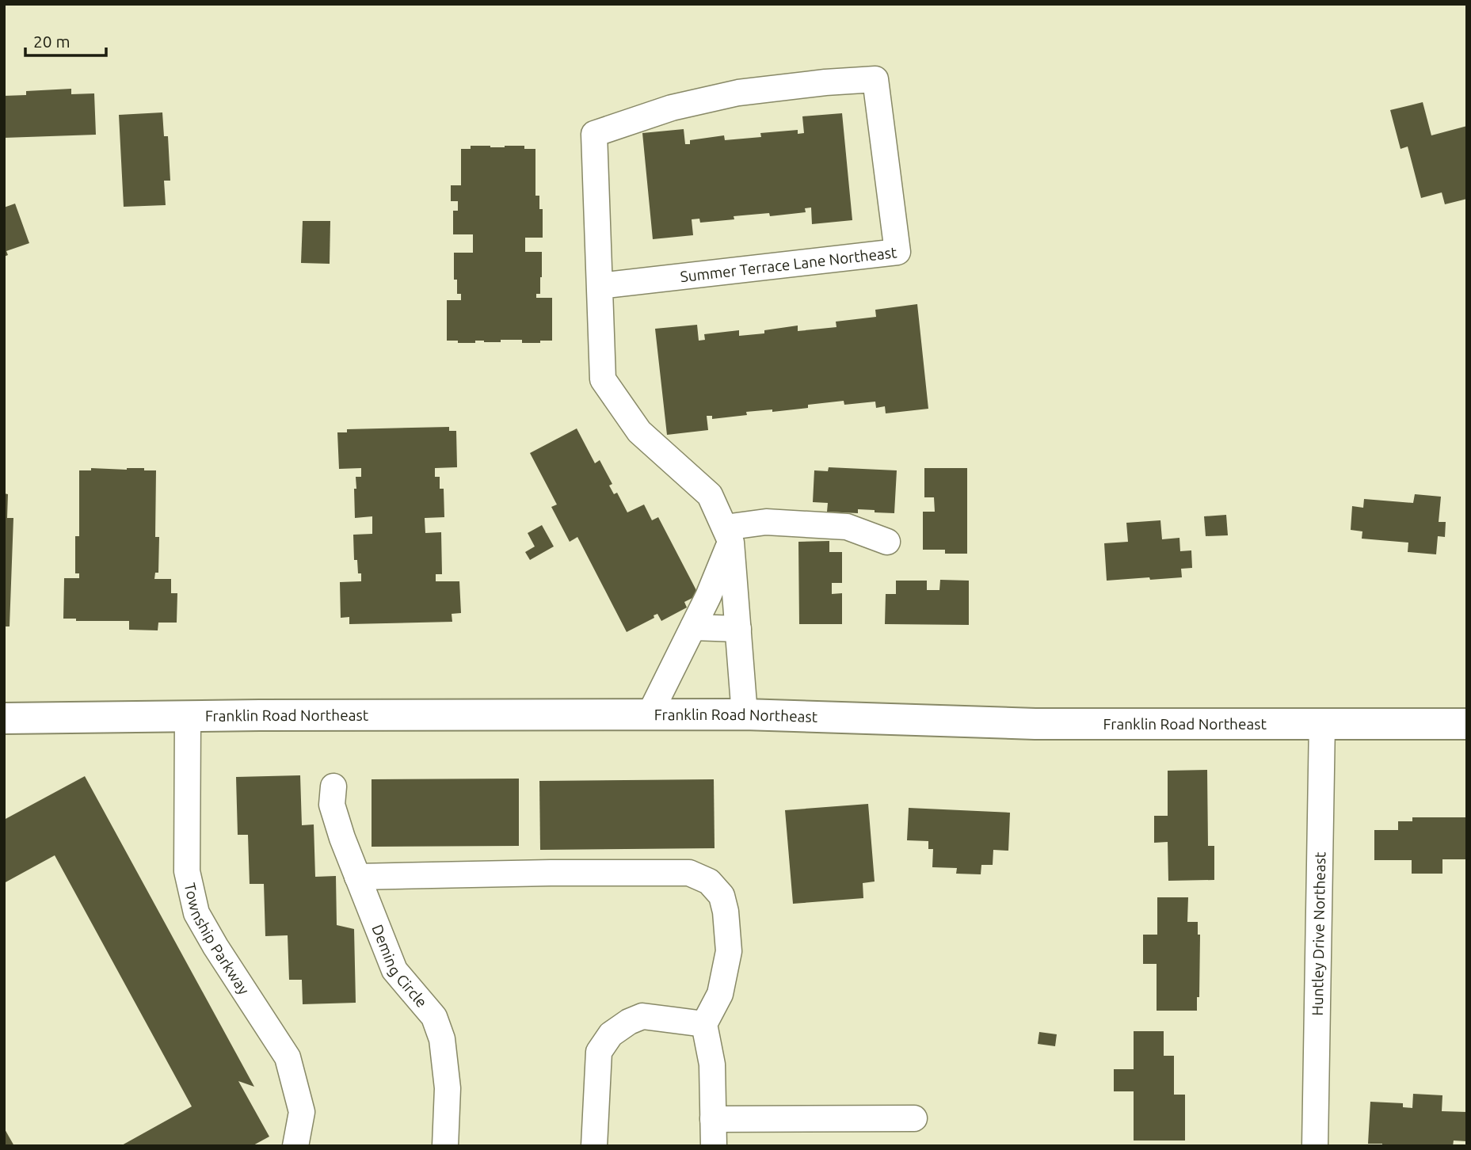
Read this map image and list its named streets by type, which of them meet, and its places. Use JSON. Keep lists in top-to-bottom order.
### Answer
{
  "streets": {
    "street": [
      "Summer Terrace Lane Northeast",
      "Franklin Road Northeast",
      "Huntley Drive Northeast",
      "Township Parkway",
      "Deming Circle"
    ]
  },
  "crossings": [
    ["Summer Terrace Lane Northeast", "Franklin Road Northeast"],
    ["Franklin Road Northeast", "Huntley Drive Northeast"],
    ["Franklin Road Northeast", "Township Parkway"]
  ],
  "scale_bar": "20 m"
}
